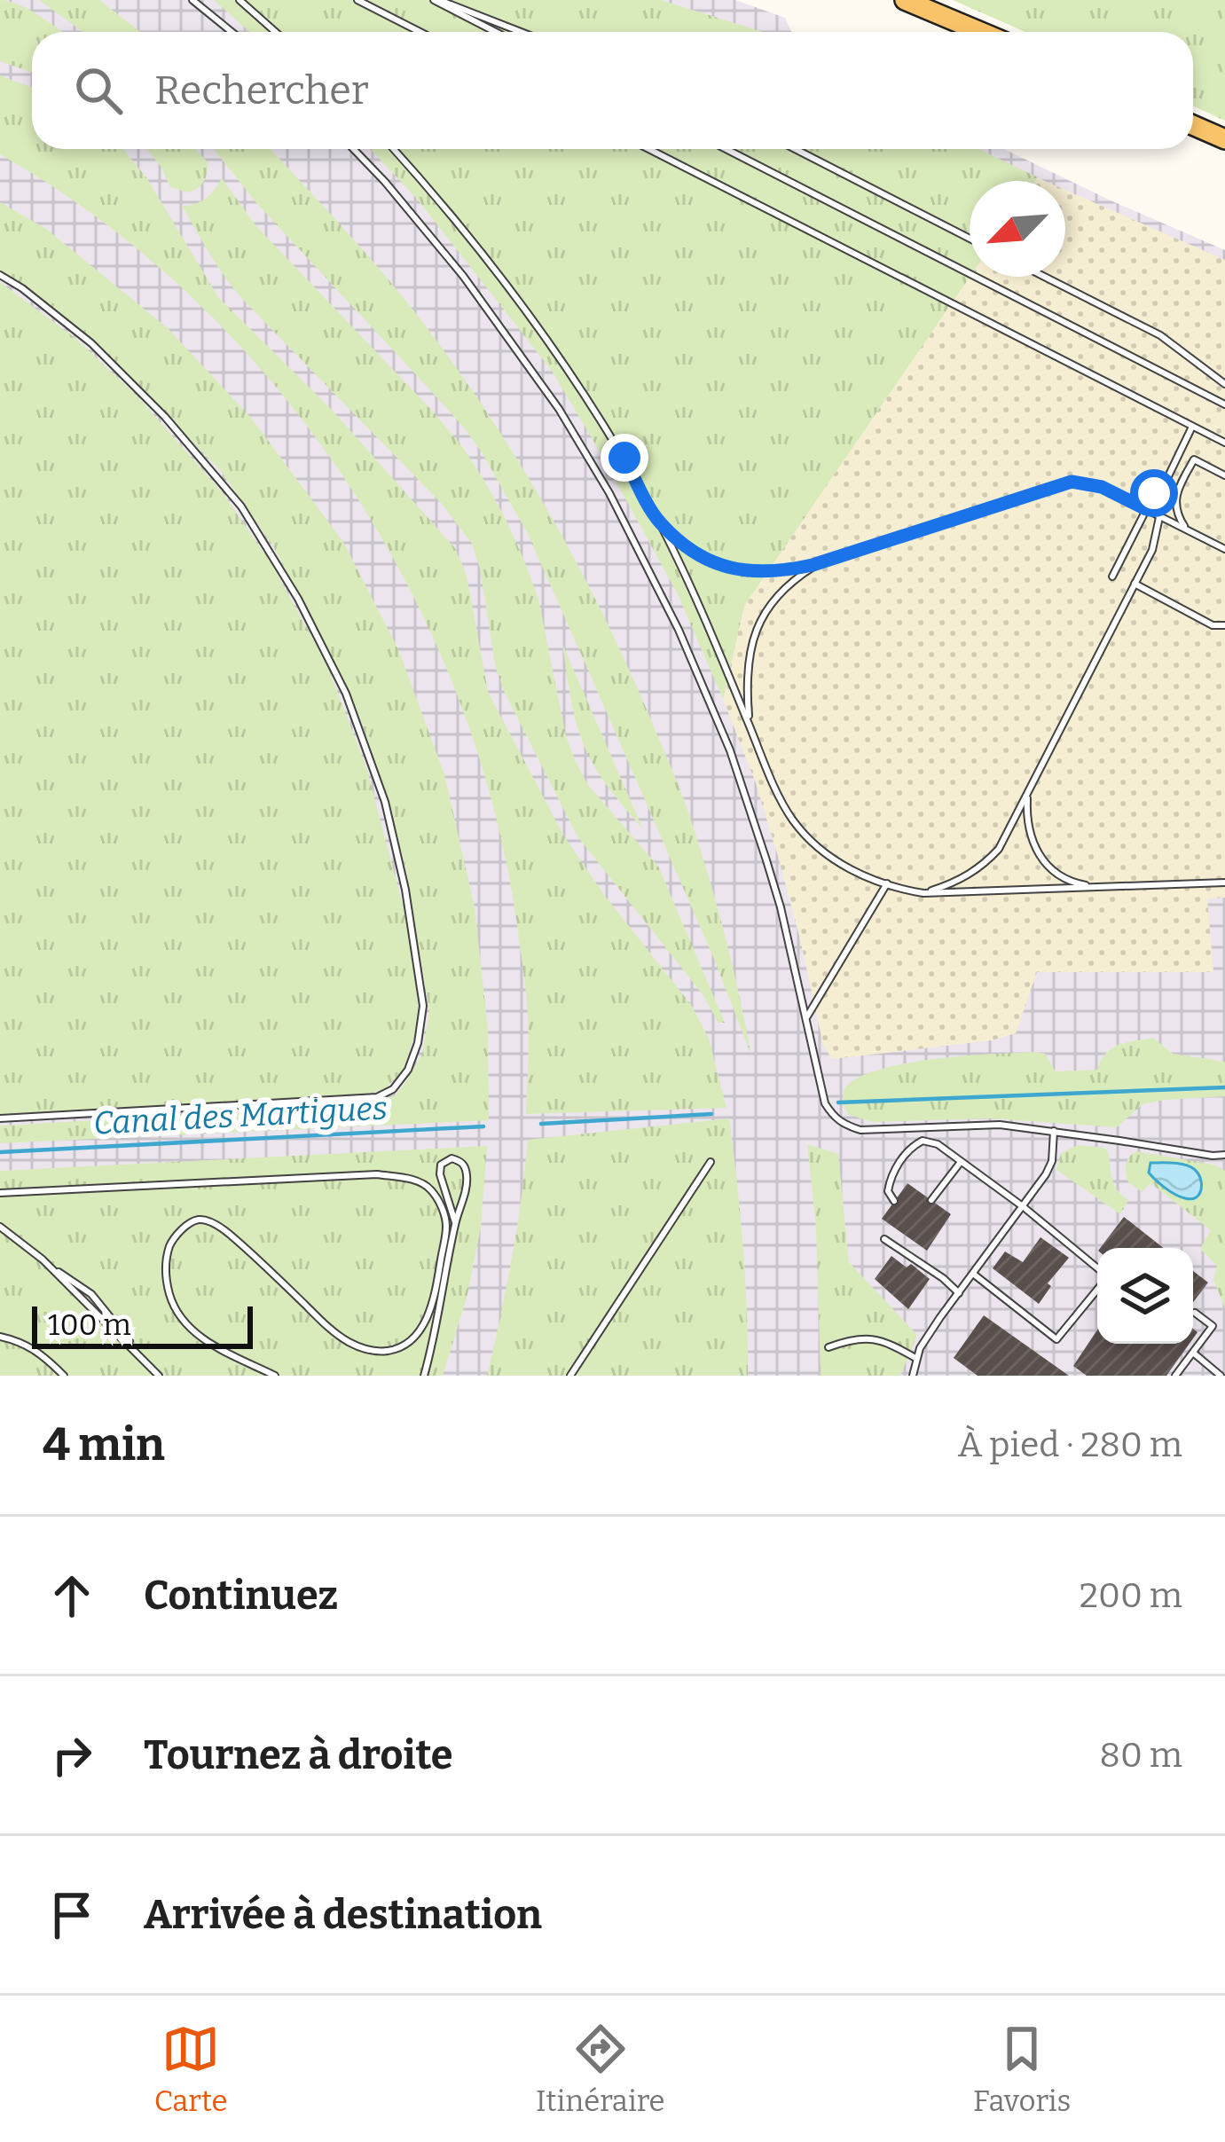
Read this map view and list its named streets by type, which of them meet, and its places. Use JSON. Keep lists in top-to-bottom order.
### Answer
{
  "water": ["Canal des Martigues"],
  "scale_bar": "100 m",
  "north": "bottom left",
  "page": {
    "search": "Rechercher",
    "scale": "100 m",
    "heading": ["4 min", "À pied · 280 m"],
    "list": [
      ["Continuez", "200 m"],
      ["Tournez à droite", "80 m"],
      "Arrivée à destination"
    ],
    "nav": ["Carte", "Itinéraire", "Favoris"]
  }
}
